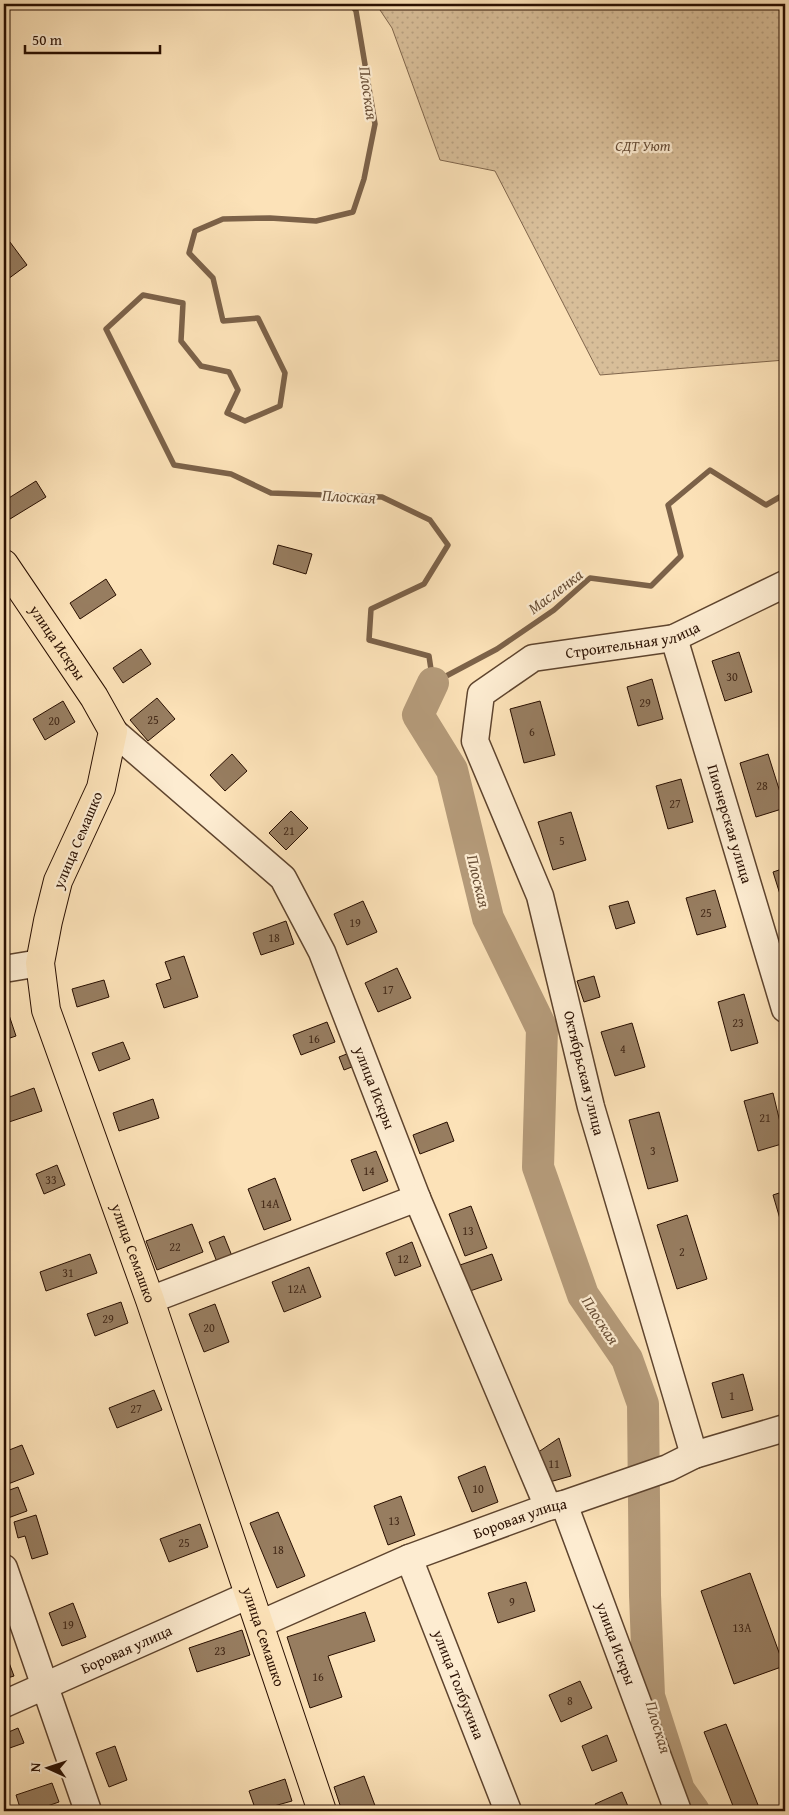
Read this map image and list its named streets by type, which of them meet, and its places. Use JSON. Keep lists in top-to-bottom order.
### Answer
{
  "streets": {
    "main road": ["улица Искры", "улица Семашко"],
    "street": [
      "Строительная улица",
      "Пионерская улица",
      "Октябрьская улица",
      "Боровая улица",
      "улица Толбухина"
    ]
  },
  "crossings": [
    ["Строительная улица", "Пионерская улица"],
    ["Строительная улица", "Октябрьская улица"],
    ["улица Искры", "улица Семашко"],
    ["улица Искры", "Боровая улица"],
    ["улица Семашко", "Боровая улица"],
    ["Октябрьская улица", "Боровая улица"],
    ["Боровая улица", "улица Толбухина"]
  ],
  "water": ["Плоская", "Масленка"],
  "parks": ["СДТ Уют"],
  "house_numbers": [
    "30",
    "29",
    "25",
    "20",
    "6",
    "28",
    "27",
    "21",
    "5",
    "25",
    "19",
    "18",
    "17",
    "23",
    "16",
    "4",
    "21",
    "3",
    "14",
    "33",
    "14А",
    "13",
    "22",
    "2",
    "12",
    "31",
    "12А",
    "29",
    "20",
    "1",
    "27",
    "11",
    "10",
    "13",
    "25",
    "18",
    "9",
    "19",
    "13А",
    "23",
    "16",
    "8"
  ],
  "scale_bar": "50 m",
  "north": "left"
}
